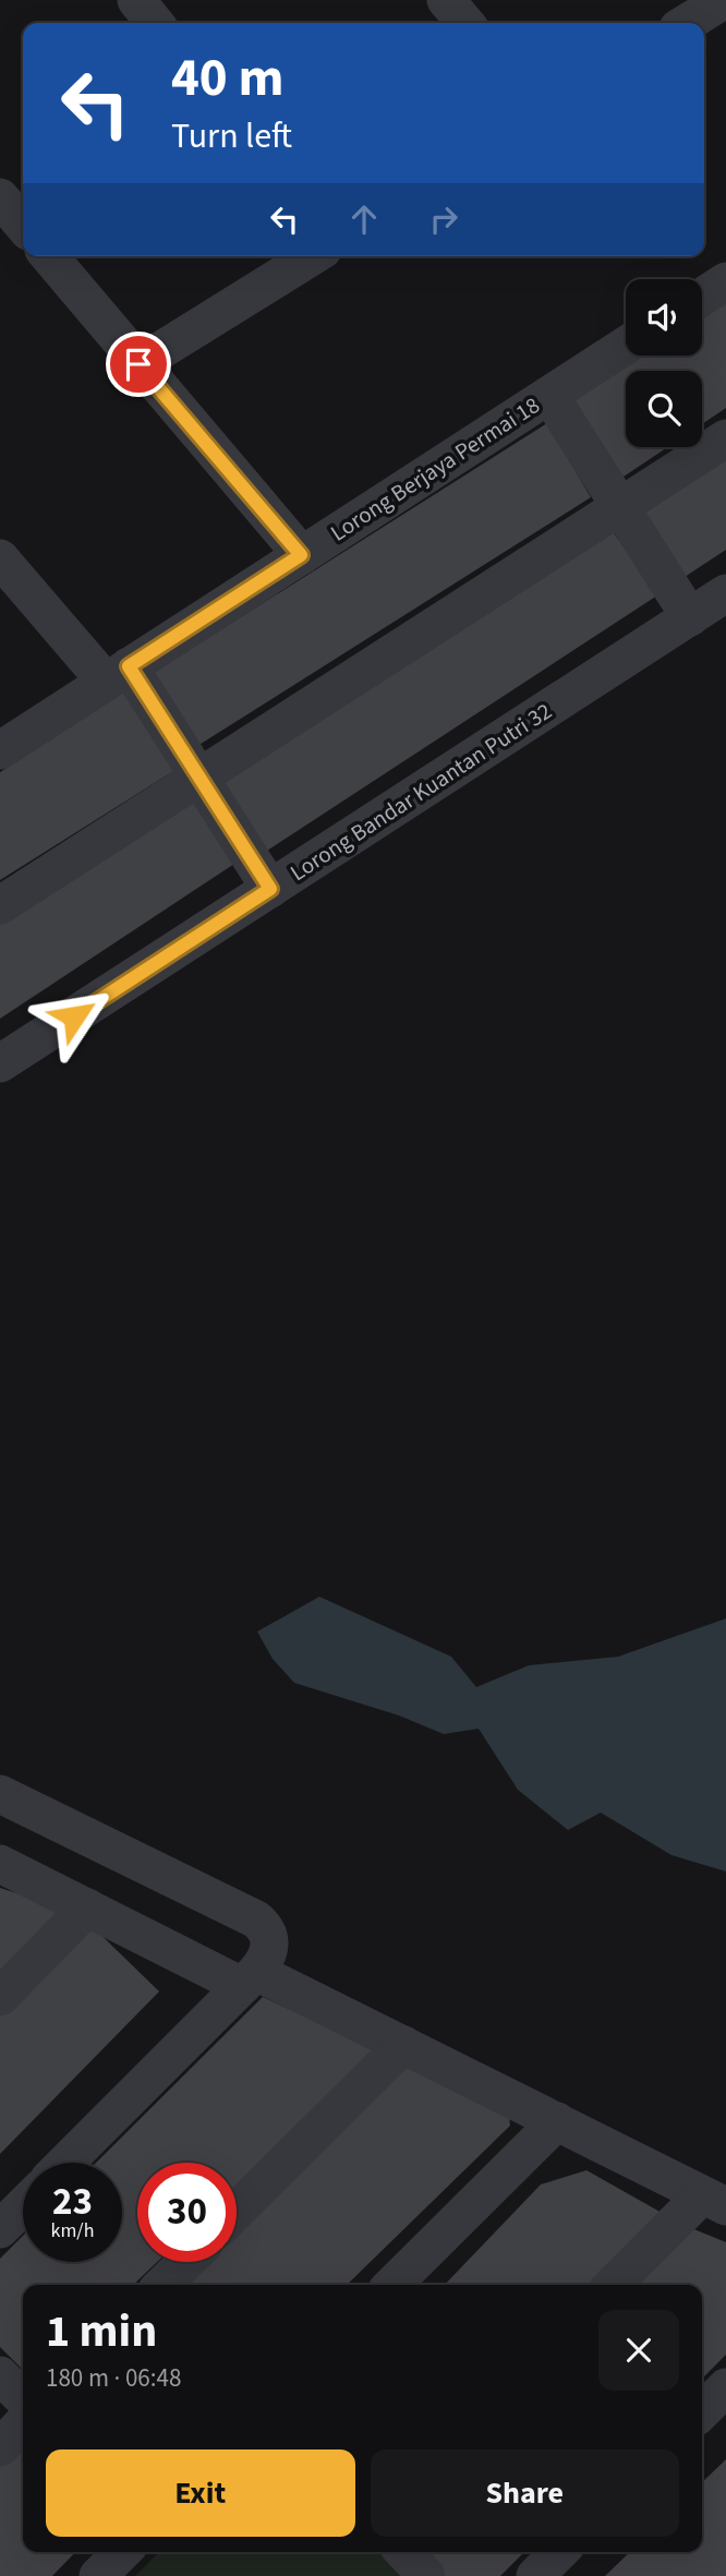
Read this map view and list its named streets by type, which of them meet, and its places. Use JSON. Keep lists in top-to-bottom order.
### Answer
{
  "streets": {
    "street": ["Lorong Berjaya Permai 18", "Lorong Bandar Kuantan Putri 32"]
  },
  "page": {
    "turn": ["40 m", "Turn left"],
    "speed": "23 km/h",
    "limit": "30",
    "heading": ["1 min", "180 m · 06:48"],
    "buttons": ["Exit", "Share"]
  }
}
